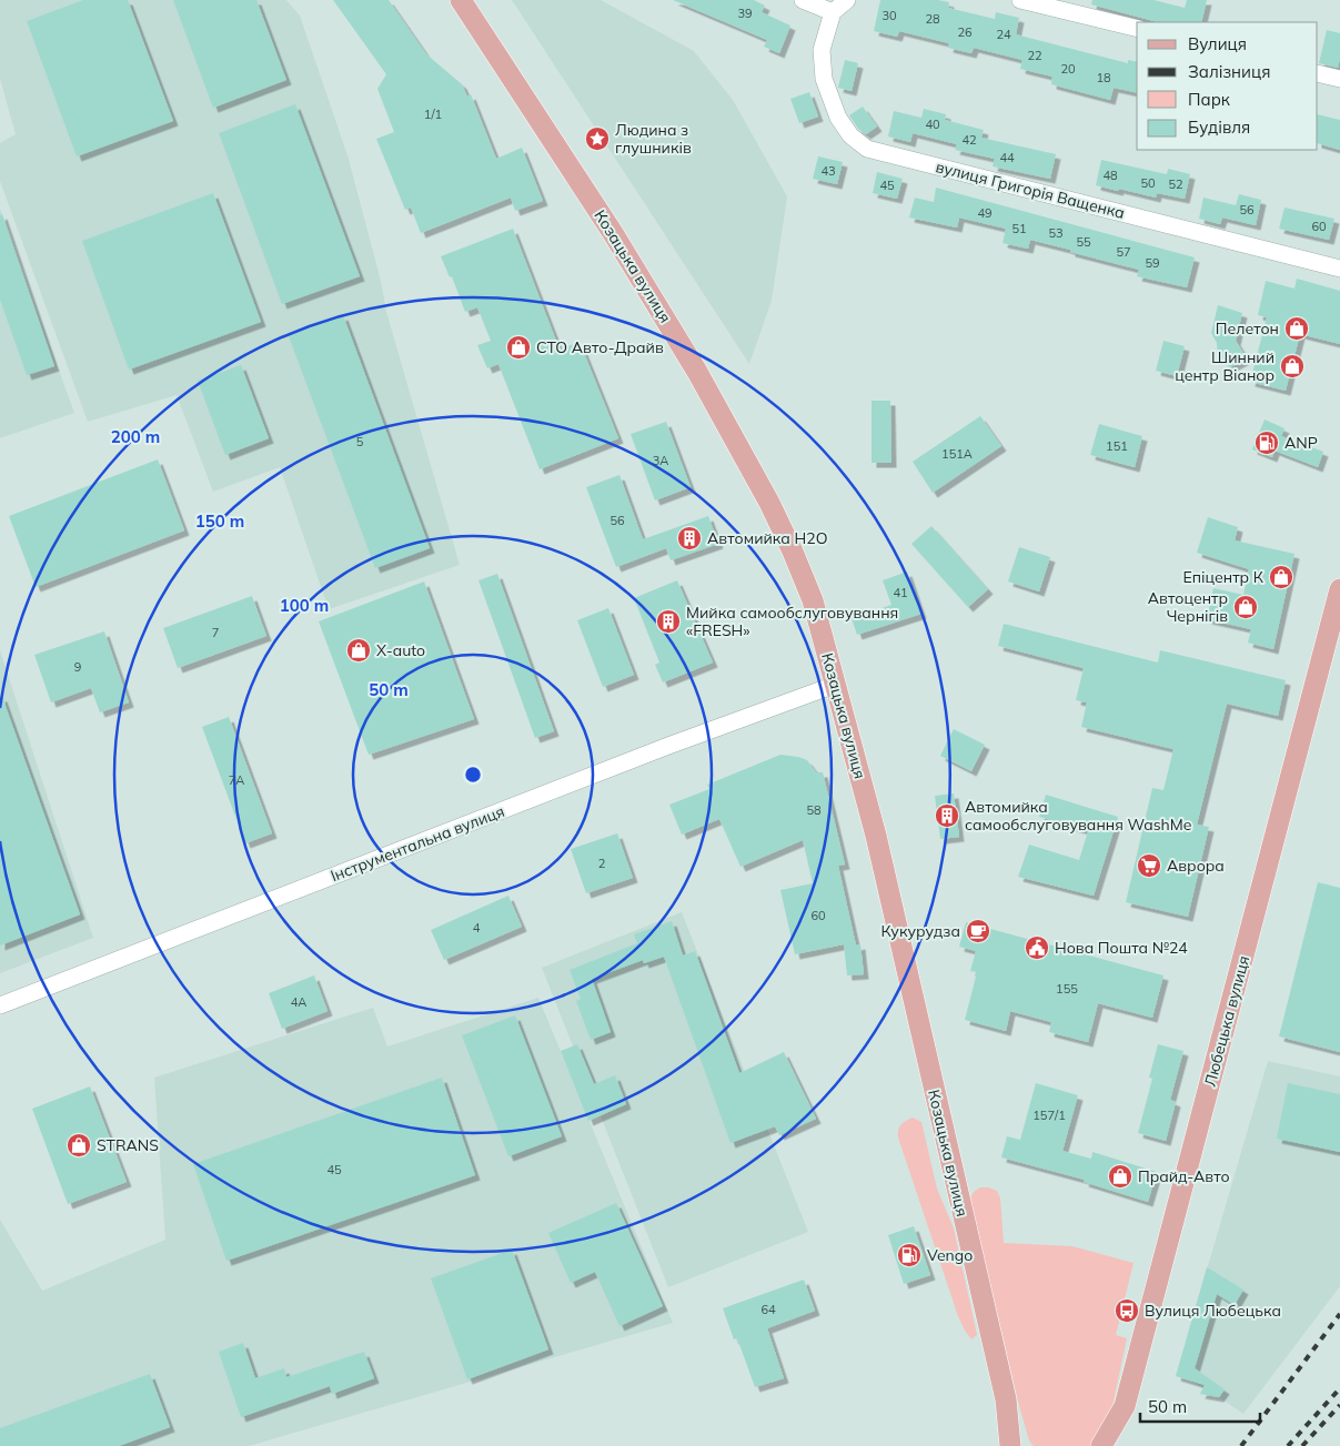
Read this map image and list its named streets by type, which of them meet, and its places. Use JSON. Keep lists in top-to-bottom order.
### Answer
{
  "streets": {
    "main road": ["Козацька вулиця", "Любецька вулиця"],
    "street": ["вулиця Григорія Ващенка", "Інструментальна вулиця"]
  },
  "crossings": [
    ["Козацька вулиця", "Інструментальна вулиця"]
  ],
  "places": {
    "place": ["Людина з глушників"],
    "shop": [
      "Пелетон",
      "СТО Авто-Драйв",
      "Шинний центр Віанор",
      "Епіцентр К",
      "Автоцентр Чернігів",
      "X-auto",
      "STRANS",
      "Прайд-Авто"
    ],
    "fuel station": ["ANP", "Vengo"],
    "building": ["Автомийка H2O", "Мийка самообслуговування «FRESH»", "Автомийка самообслуговування WashMe"],
    "supermarket": ["Аврора"],
    "cafe": ["Кукурудза"],
    "public building": ["Нова Пошта №24"],
    "bus stop": ["Вулиця Любецька"]
  },
  "house_numbers": [
    "39",
    "30",
    "28",
    "26",
    "24",
    "22",
    "20",
    "18",
    "1/1",
    "40",
    "42",
    "44",
    "43",
    "48",
    "50",
    "52",
    "45",
    "56",
    "49",
    "60",
    "51",
    "53",
    "55",
    "57",
    "59",
    "5",
    "151",
    "151А",
    "3А",
    "56",
    "41",
    "7",
    "9",
    "7А",
    "58",
    "2",
    "60",
    "4",
    "155",
    "4А",
    "157/1",
    "45",
    "64"
  ],
  "legend": [
    "Вулиця",
    "Залізниця",
    "Парк",
    "Будівля"
  ],
  "scale_bar": "50 m",
  "rings": [
    "200 m",
    "150 m",
    "100 m",
    "50 m"
  ]
}
